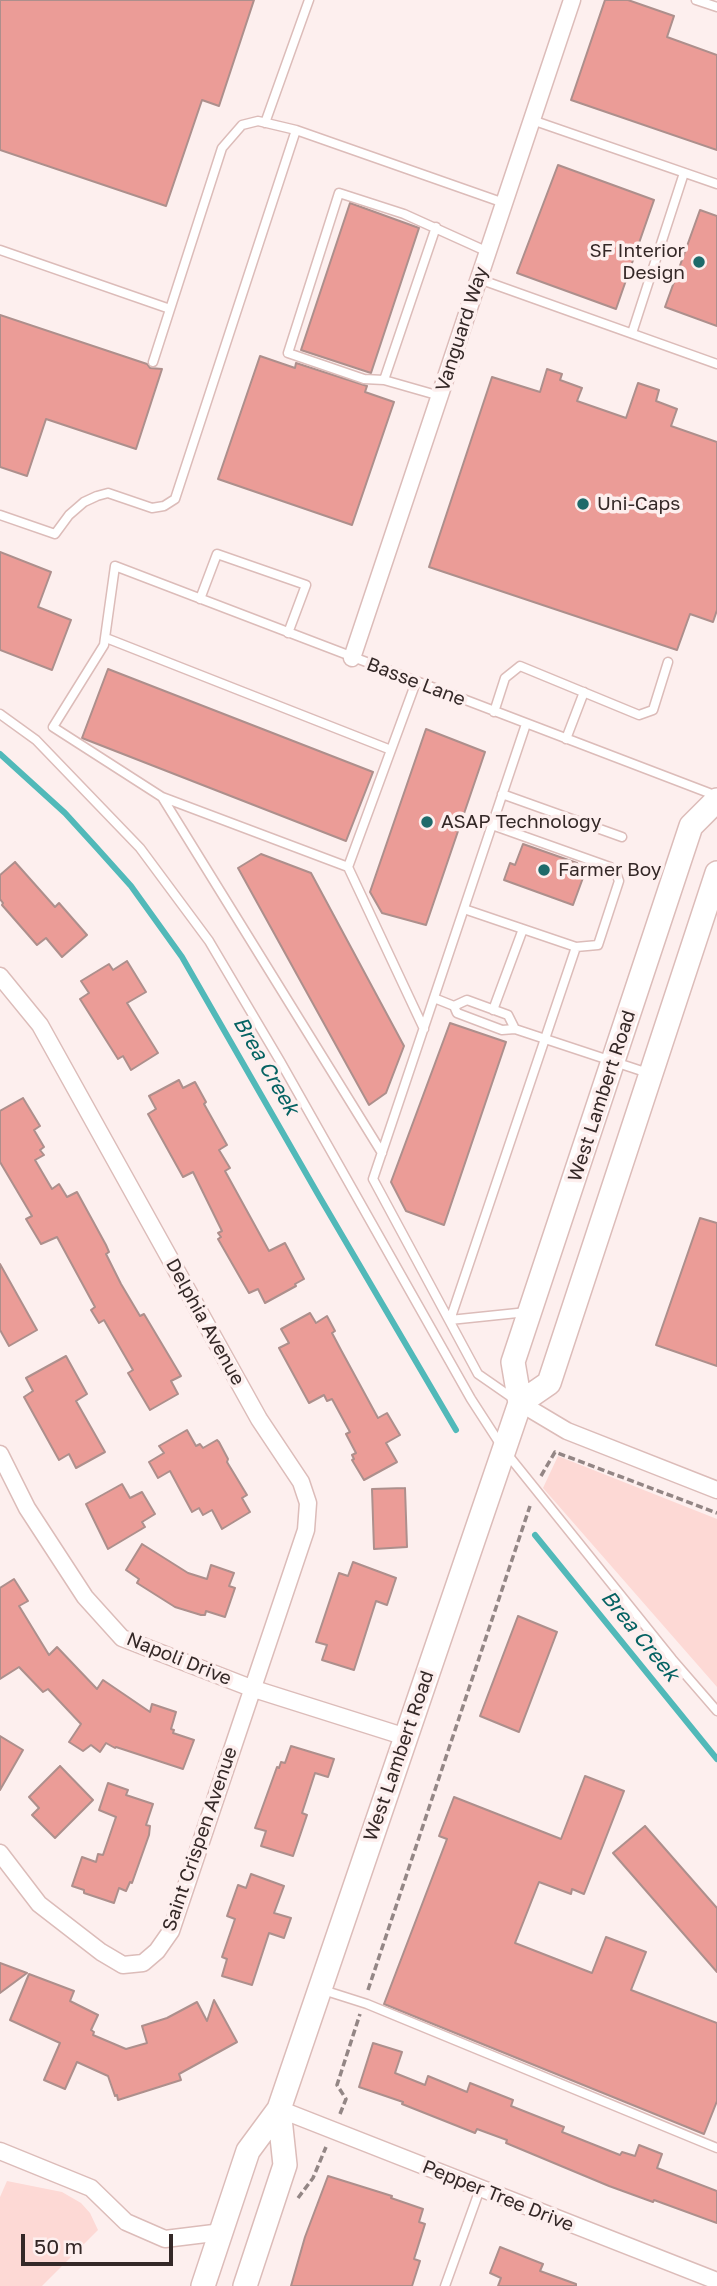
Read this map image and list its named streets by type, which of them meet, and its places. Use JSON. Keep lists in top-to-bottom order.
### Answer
{
  "streets": {
    "main road": ["West Lambert Road"],
    "street": [
      "Vanguard Way",
      "Delphia Avenue",
      "Napoli Drive",
      "Saint Crispen Avenue",
      "Pepper Tree Drive"
    ],
    "lane": ["Basse Lane"]
  },
  "crossings": [
    ["Vanguard Way", "Basse Lane"],
    ["Basse Lane", "West Lambert Road"],
    ["West Lambert Road", "Napoli Drive"],
    ["West Lambert Road", "Pepper Tree Drive"],
    ["Delphia Avenue", "Napoli Drive"],
    ["Delphia Avenue", "Saint Crispen Avenue"],
    ["Napoli Drive", "Saint Crispen Avenue"]
  ],
  "water": ["Brea Creek"],
  "places": [
    "SF Interior Design",
    "Uni-Caps",
    "ASAP Technology",
    "Farmer Boy"
  ],
  "scale_bar": "50 m"
}
